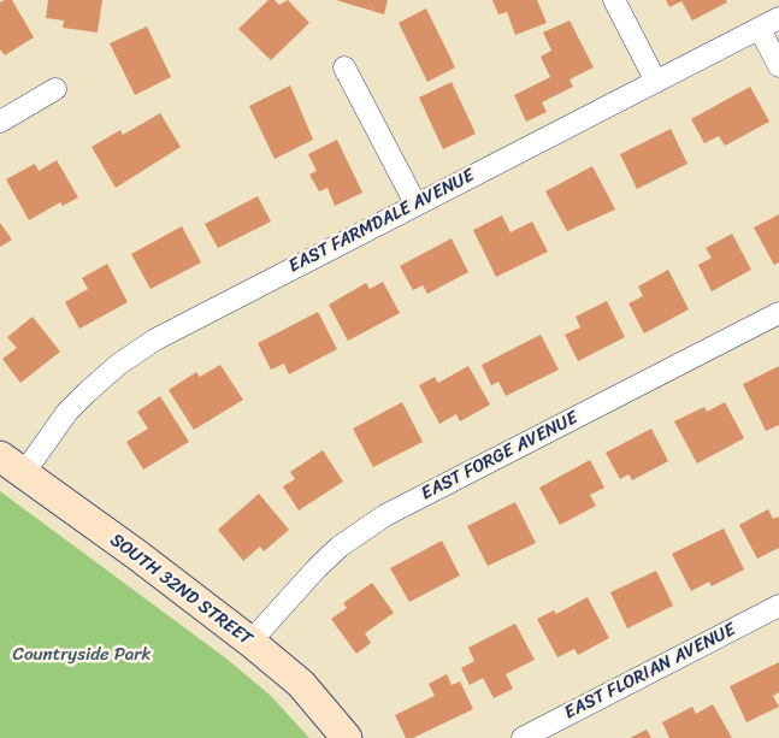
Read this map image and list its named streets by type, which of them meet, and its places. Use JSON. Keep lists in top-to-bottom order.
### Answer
{
  "streets": {
    "street": [
      "EAST FARMDALE AVENUE",
      "EAST FORGE AVENUE",
      "SOUTH 32ND STREET",
      "EAST FLORIAN AVENUE"
    ]
  },
  "crossings": [
    ["EAST FARMDALE AVENUE", "SOUTH 32ND STREET"],
    ["EAST FORGE AVENUE", "SOUTH 32ND STREET"]
  ],
  "parks": ["Countryside Park"]
}
